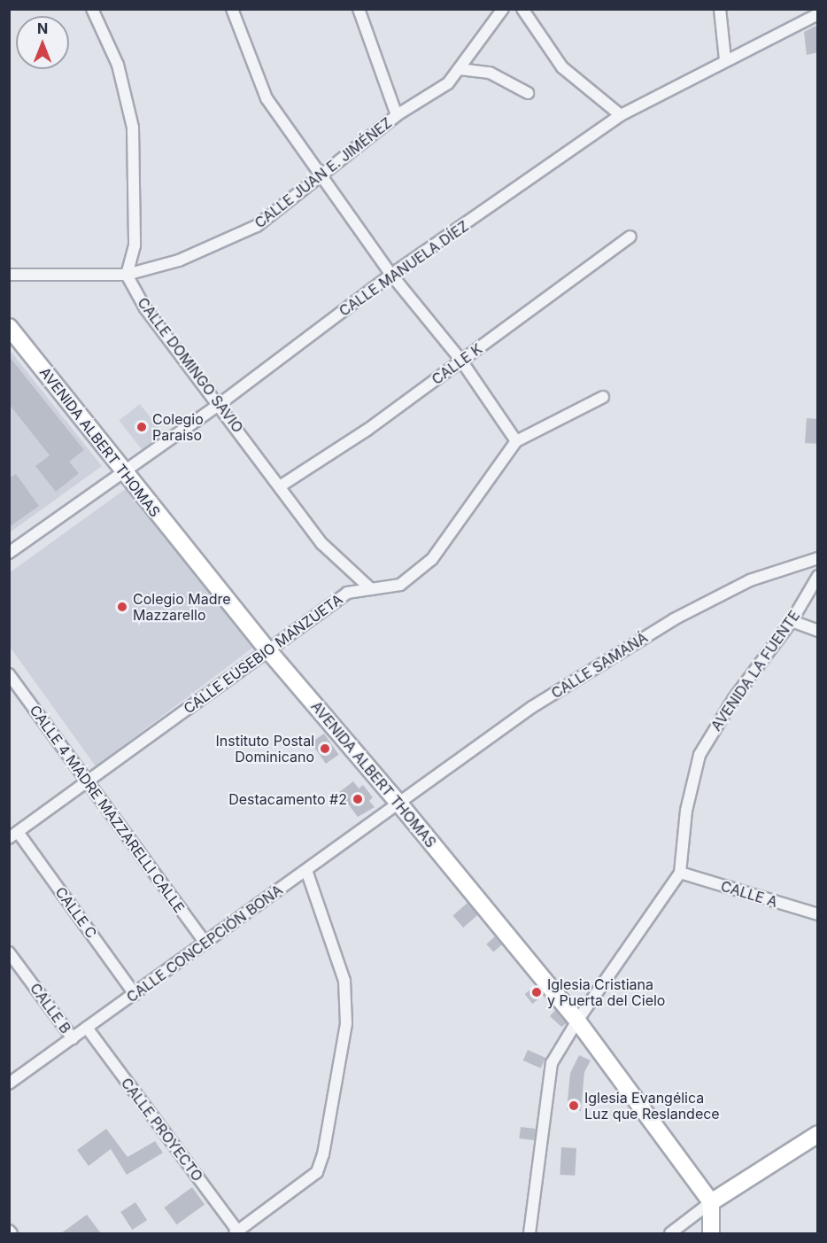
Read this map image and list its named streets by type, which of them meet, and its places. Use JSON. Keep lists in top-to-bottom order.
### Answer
{
  "streets": {
    "main road": ["AVENIDA ALBERT THOMAS"],
    "street": [
      "CALLE JUAN E. JIMÉNEZ",
      "CALLE MANUELA DÍEZ",
      "CALLE K",
      "CALLE DOMINGO SAVIO",
      "CALLE EUSEBIO MANZUETA",
      "CALLE SAMANÁ",
      "AVENIDA LA FUENTE",
      "CALLE 4 MADRE MAZZARELLI CALLE",
      "CALLE A",
      "CALLE C",
      "CALLE CONCEPCIÓN BONA",
      "CALLE B",
      "CALLE PROYECTO"
    ]
  },
  "crossings": [
    ["CALLE JUAN E. JIMÉNEZ", "CALLE DOMINGO SAVIO"],
    ["CALLE MANUELA DÍEZ", "CALLE DOMINGO SAVIO"],
    ["CALLE MANUELA DÍEZ", "AVENIDA ALBERT THOMAS"],
    ["CALLE K", "CALLE DOMINGO SAVIO"],
    ["CALLE DOMINGO SAVIO", "CALLE EUSEBIO MANZUETA"],
    ["AVENIDA ALBERT THOMAS", "CALLE EUSEBIO MANZUETA"],
    ["AVENIDA ALBERT THOMAS", "CALLE SAMANÁ"],
    ["AVENIDA ALBERT THOMAS", "AVENIDA LA FUENTE"],
    ["AVENIDA ALBERT THOMAS", "CALLE CONCEPCIÓN BONA"],
    ["CALLE EUSEBIO MANZUETA", "CALLE 4 MADRE MAZZARELLI CALLE"],
    ["CALLE EUSEBIO MANZUETA", "CALLE C"],
    ["CALLE SAMANÁ", "CALLE CONCEPCIÓN BONA"],
    ["AVENIDA LA FUENTE", "CALLE A"],
    ["CALLE 4 MADRE MAZZARELLI CALLE", "CALLE CONCEPCIÓN BONA"],
    ["CALLE C", "CALLE CONCEPCIÓN BONA"],
    ["CALLE CONCEPCIÓN BONA", "CALLE B"],
    ["CALLE CONCEPCIÓN BONA", "CALLE PROYECTO"]
  ],
  "places": [
    "Colegio Paraiso",
    "Colegio Madre Mazzarello",
    "Instituto Postal Dominicano",
    "Destacamento #2",
    "Iglesia Cristiana y Puerta del Cielo",
    "Iglesia Evangélica Luz que Reslandece"
  ],
  "north": "top"
}
